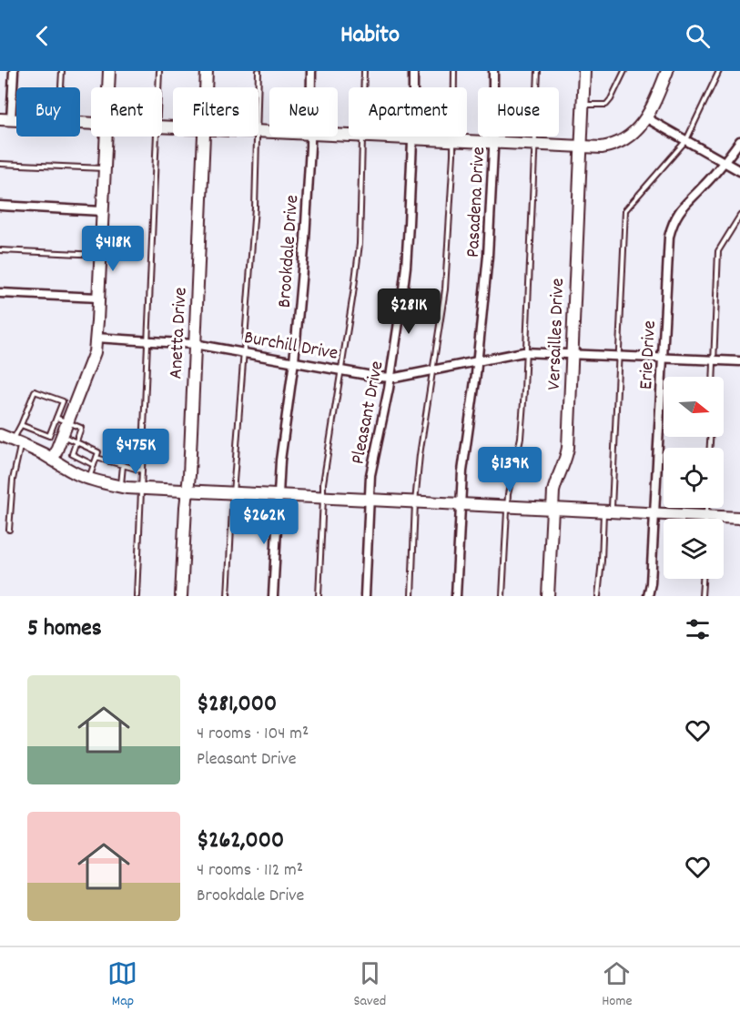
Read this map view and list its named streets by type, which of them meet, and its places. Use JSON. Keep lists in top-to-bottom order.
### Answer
{
  "streets": {
    "street": [
      "Pasadena Drive",
      "Brookdale Drive",
      "Anetta Drive",
      "Versailles Drive",
      "Burchill Drive",
      "Erie Drive",
      "Pleasant Drive"
    ]
  },
  "crossings": [
    ["Pasadena Drive", "Burchill Drive"],
    ["Brookdale Drive", "Burchill Drive"],
    ["Anetta Drive", "Burchill Drive"],
    ["Versailles Drive", "Burchill Drive"],
    ["Burchill Drive", "Erie Drive"],
    ["Burchill Drive", "Pleasant Drive"]
  ],
  "north": "right",
  "page": {
    "header": "Habito",
    "chip": [
      "Buy",
      "Rent",
      "Filters",
      "New",
      "Apartment",
      "House"
    ],
    "price": [
      "$418K",
      "$281K",
      "$475K",
      "$139K",
      "$262K"
    ],
    "heading": "5 homes",
    "list": [
      {
        "name": "$281,000",
        "note": "4 rooms · 104 m² · Pleasant Drive"
      },
      {
        "name": "$262,000",
        "note": "4 rooms · 112 m² · Brookdale Drive"
      }
    ],
    "tabs": ["Map", "Saved", "Home"]
  }
}
